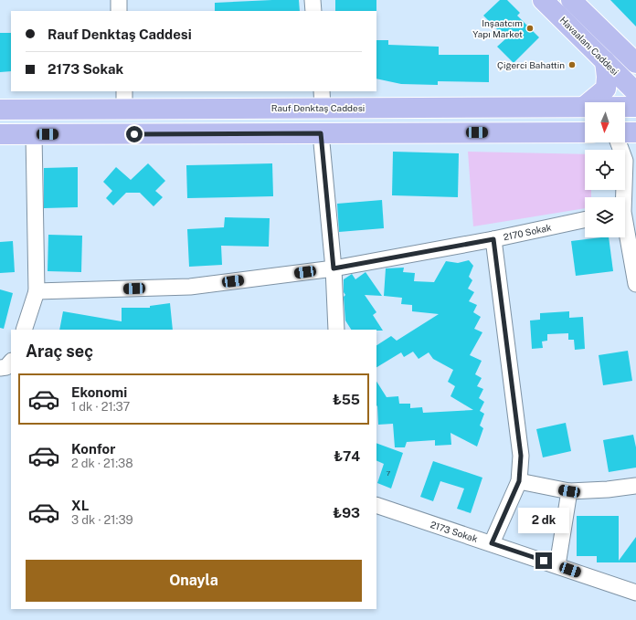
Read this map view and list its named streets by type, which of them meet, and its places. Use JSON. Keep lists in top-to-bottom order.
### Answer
{
  "streets": {
    "main road": ["Havaalanı Caddesi", "Rauf Denktaş Caddesi"],
    "street": ["2170 Sokak", "2173 Sokak"]
  },
  "places": ["Inşaatcım Yapı Market", "Çiğerci Bahattin"],
  "house_numbers": ["7"],
  "north": "bottom",
  "page": {
    "banner": ["Rauf Denktaş Caddesi", "2173 Sokak"],
    "heading": "Araç seç",
    "list": [
      {
        "name": "Ekonomi",
        "note": "1 dk · 21:37",
        "value": "₺55"
      },
      {
        "name": "Konfor",
        "note": "2 dk · 21:38",
        "value": "₺74"
      },
      {
        "name": "XL",
        "note": "3 dk · 21:39",
        "value": "₺93"
      }
    ],
    "bubble": "2 dk",
    "buttons": "Onayla"
  }
}
